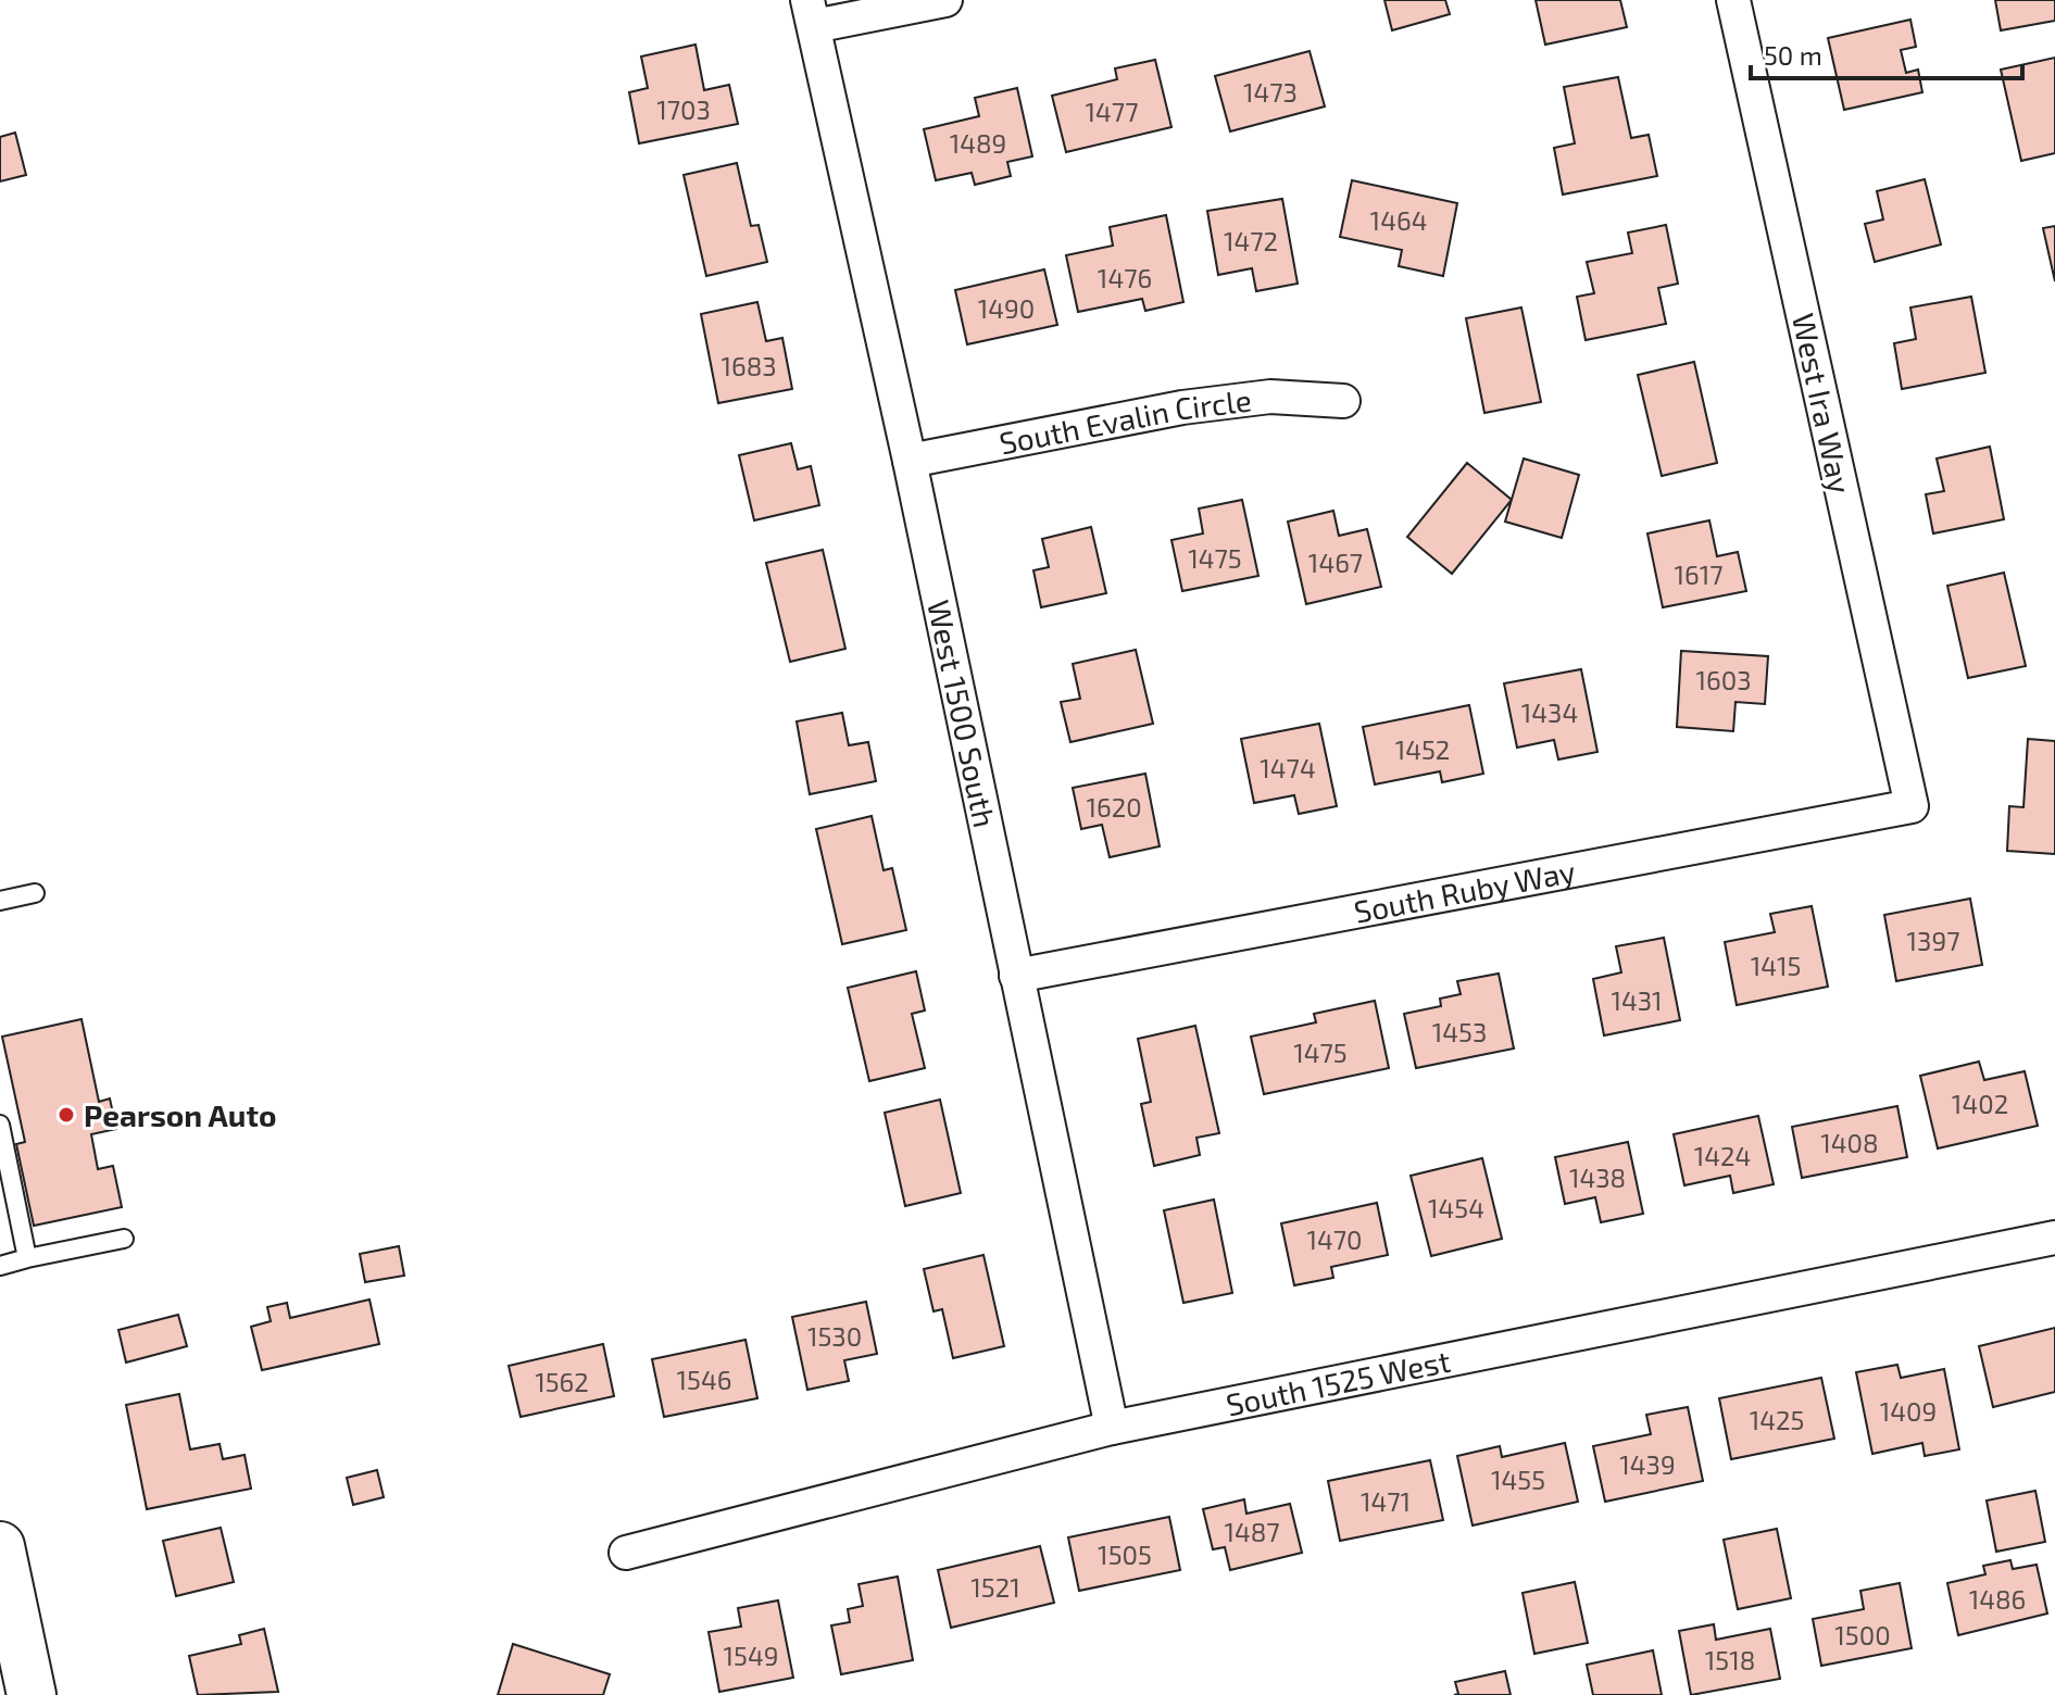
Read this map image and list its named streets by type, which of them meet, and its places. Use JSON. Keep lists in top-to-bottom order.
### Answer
{
  "streets": {
    "street": [
      "West Ira Way",
      "South Evalin Circle",
      "West 1500 South",
      "South Ruby Way",
      "South 1525 West"
    ]
  },
  "crossings": [
    ["West Ira Way", "South Ruby Way"],
    ["South Evalin Circle", "West 1500 South"],
    ["West 1500 South", "South Ruby Way"],
    ["West 1500 South", "South 1525 West"]
  ],
  "places": ["Pearson Auto"],
  "house_numbers": [
    "1473",
    "1703",
    "1477",
    "1489",
    "1464",
    "1472",
    "1476",
    "1490",
    "1683",
    "1475",
    "1467",
    "1617",
    "1603",
    "1434",
    "1452",
    "1474",
    "1620",
    "1397",
    "1415",
    "1431",
    "1453",
    "1475",
    "1402",
    "1408",
    "1424",
    "1438",
    "1454",
    "1470",
    "1530",
    "1546",
    "1562",
    "1409",
    "1425",
    "1439",
    "1455",
    "1471",
    "1487",
    "1505",
    "1521",
    "1486",
    "1500",
    "1549",
    "1518"
  ],
  "scale_bar": "50 m"
}
